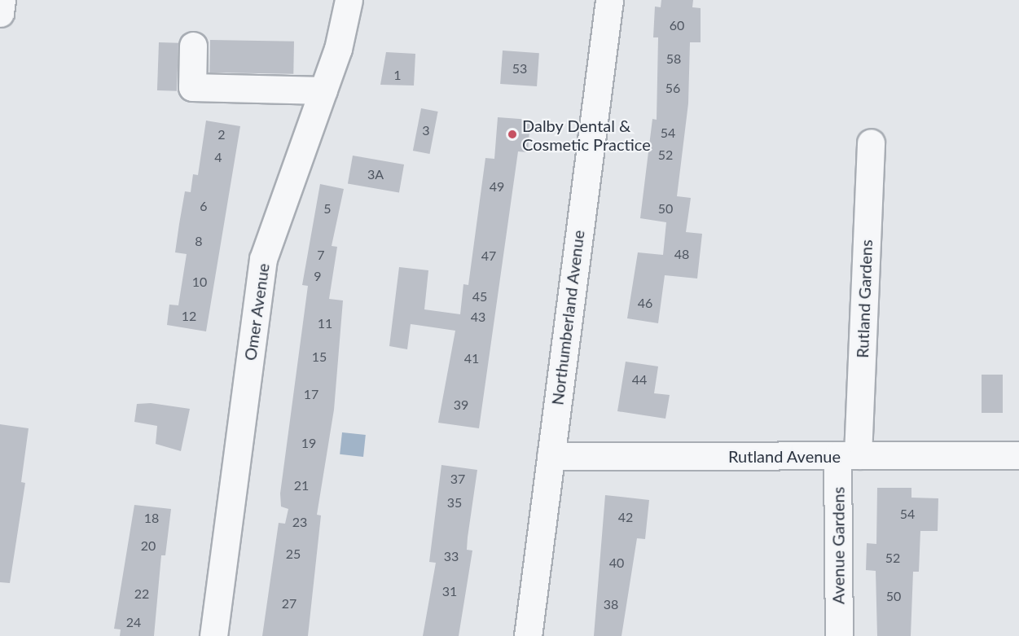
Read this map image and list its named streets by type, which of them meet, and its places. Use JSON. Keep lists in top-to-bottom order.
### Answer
{
  "streets": {
    "street": [
      "Rutland Gardens",
      "Omer Avenue",
      "Northumberland Avenue",
      "Rutland Avenue",
      "Avenue Gardens"
    ]
  },
  "crossings": [
    ["Rutland Gardens", "Rutland Avenue"],
    ["Rutland Gardens", "Avenue Gardens"],
    ["Northumberland Avenue", "Rutland Avenue"],
    ["Rutland Avenue", "Avenue Gardens"]
  ],
  "places": ["Dalby Dental & Cosmetic Practice"],
  "house_numbers": [
    "60",
    "58",
    "53",
    "1",
    "56",
    "3",
    "54",
    "2",
    "52",
    "4",
    "3A",
    "49",
    "6",
    "5",
    "50",
    "8",
    "48",
    "7",
    "47",
    "9",
    "10",
    "45",
    "46",
    "12",
    "43",
    "11",
    "15",
    "41",
    "44",
    "17",
    "39",
    "19",
    "37",
    "21",
    "35",
    "54",
    "42",
    "18",
    "23",
    "20",
    "25",
    "33",
    "52",
    "40",
    "31",
    "22",
    "50",
    "27",
    "38",
    "24"
  ]
}
